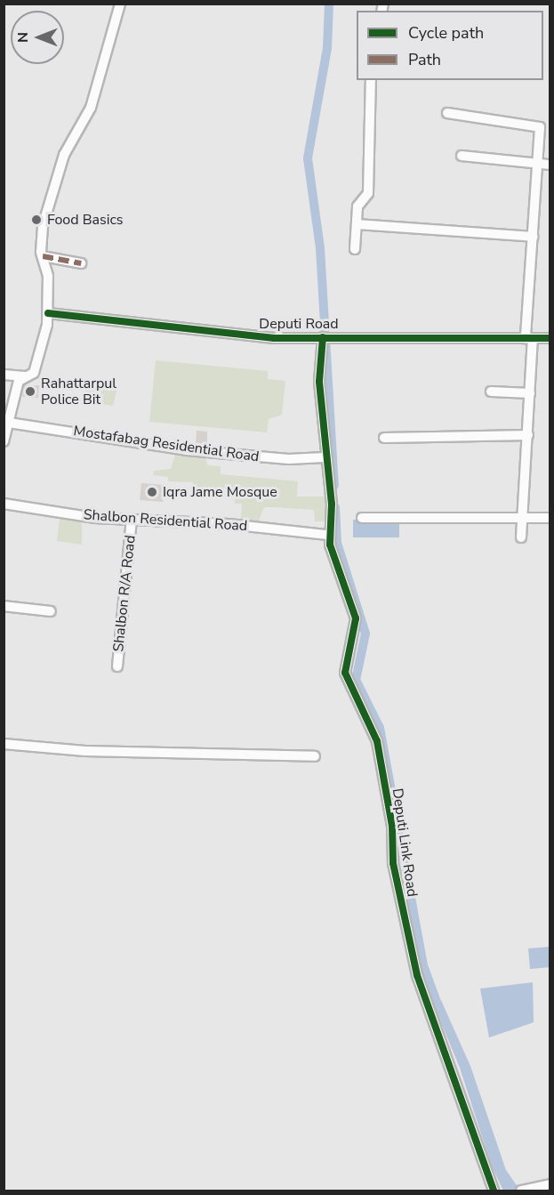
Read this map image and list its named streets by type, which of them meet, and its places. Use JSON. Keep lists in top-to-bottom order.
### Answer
{
  "streets": {
    "street": [
      "Deputi Road",
      "Mostafabag Residential Road",
      "Shalbon Residential Road",
      "Shalbon R/A Road",
      "Deputi Link Road"
    ]
  },
  "crossings": [
    ["Deputi Road", "Deputi Link Road"],
    ["Mostafabag Residential Road", "Deputi Link Road"],
    ["Shalbon Residential Road", "Shalbon R/A Road"]
  ],
  "places": ["Food Basics", "Rahattarpul Police Bit", "Iqra Jame Mosque"],
  "legend": ["Cycle path", "Path"],
  "north": "left"
}
